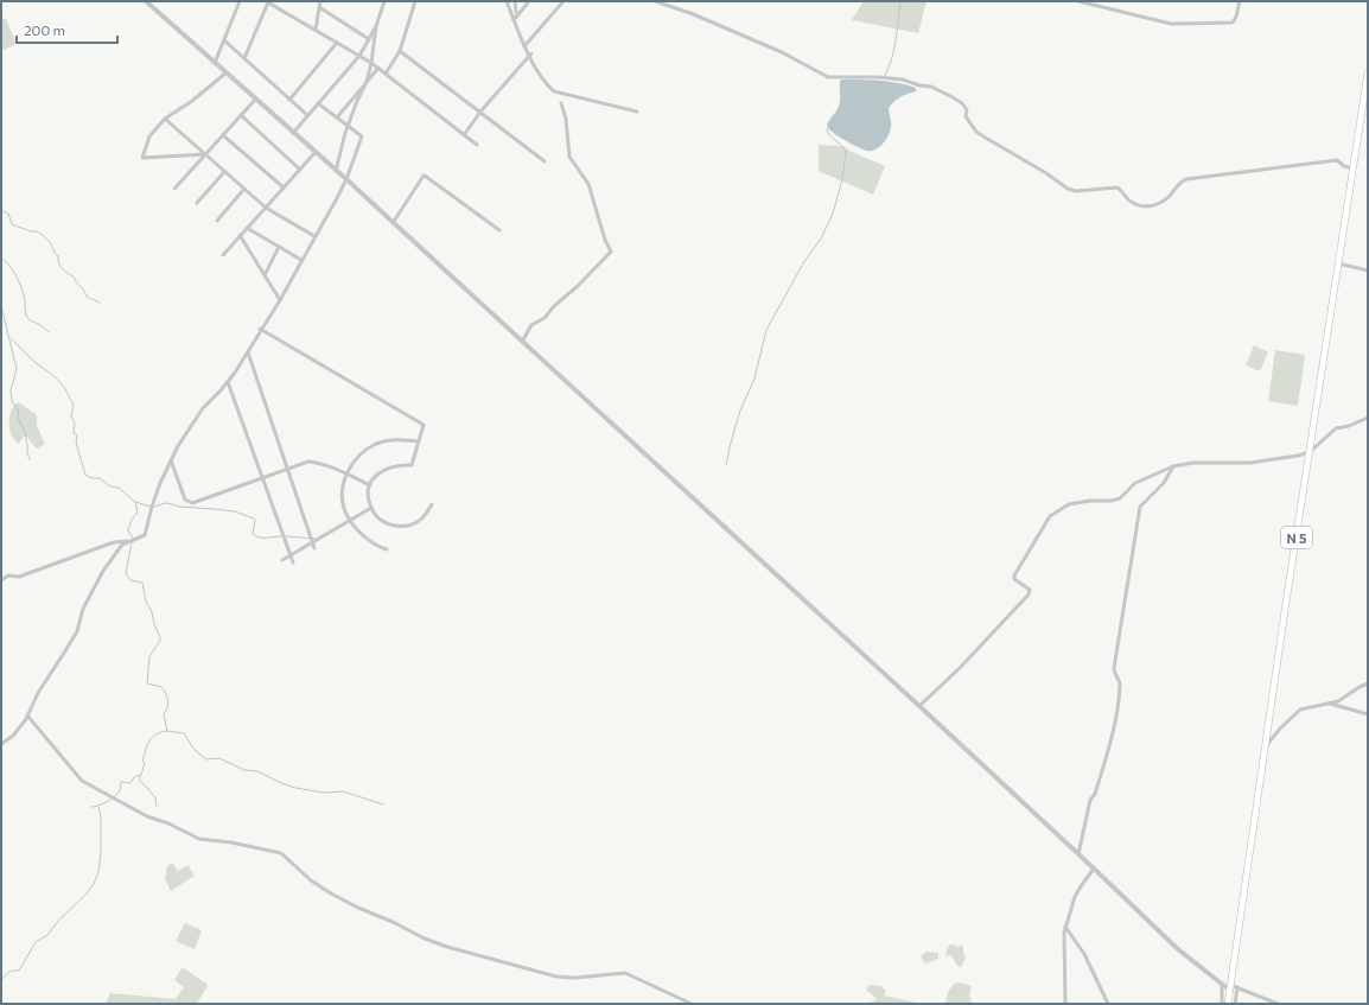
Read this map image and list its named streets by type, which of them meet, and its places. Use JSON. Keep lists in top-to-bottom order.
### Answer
{
  "streets": {
    "highway": ["N 5"]
  },
  "scale_bar": "200 m"
}
